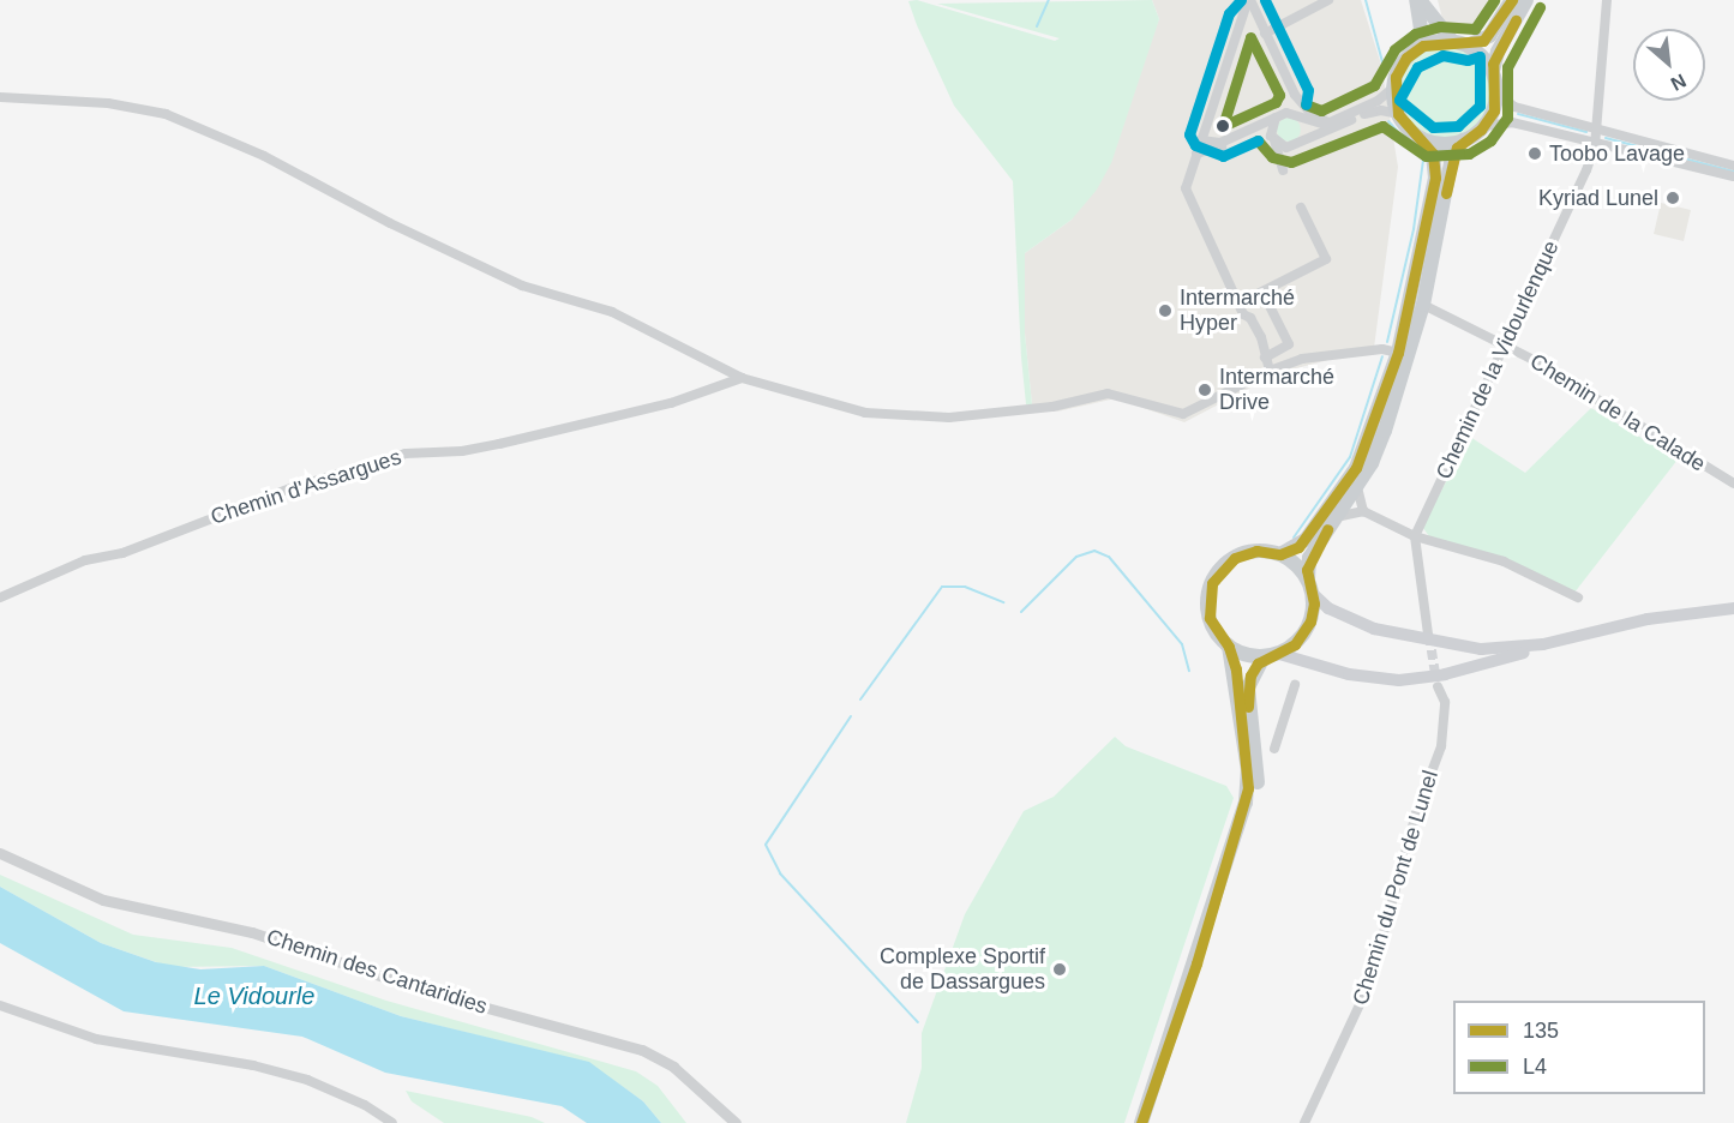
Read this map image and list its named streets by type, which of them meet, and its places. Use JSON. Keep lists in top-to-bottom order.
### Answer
{
  "streets": {
    "street": [
      "Chemin de la Vidourlenque",
      "Chemin de la Calade",
      "Chemin d'Assargues",
      "Chemin du Pont de Lunel",
      "Chemin des Cantaridies"
    ]
  },
  "crossings": [
    ["Chemin de la Vidourlenque", "Chemin de la Calade"]
  ],
  "water": ["Le Vidourle"],
  "places": [
    "Toobo Lavage",
    "Kyriad Lunel",
    "Intermarché Hyper",
    "Intermarché Drive",
    "Complexe Sportif de Dassargues"
  ],
  "lines": ["transit line 135", "transit line L4"],
  "legend": ["135", "L4"],
  "north": "bottom right"
}
